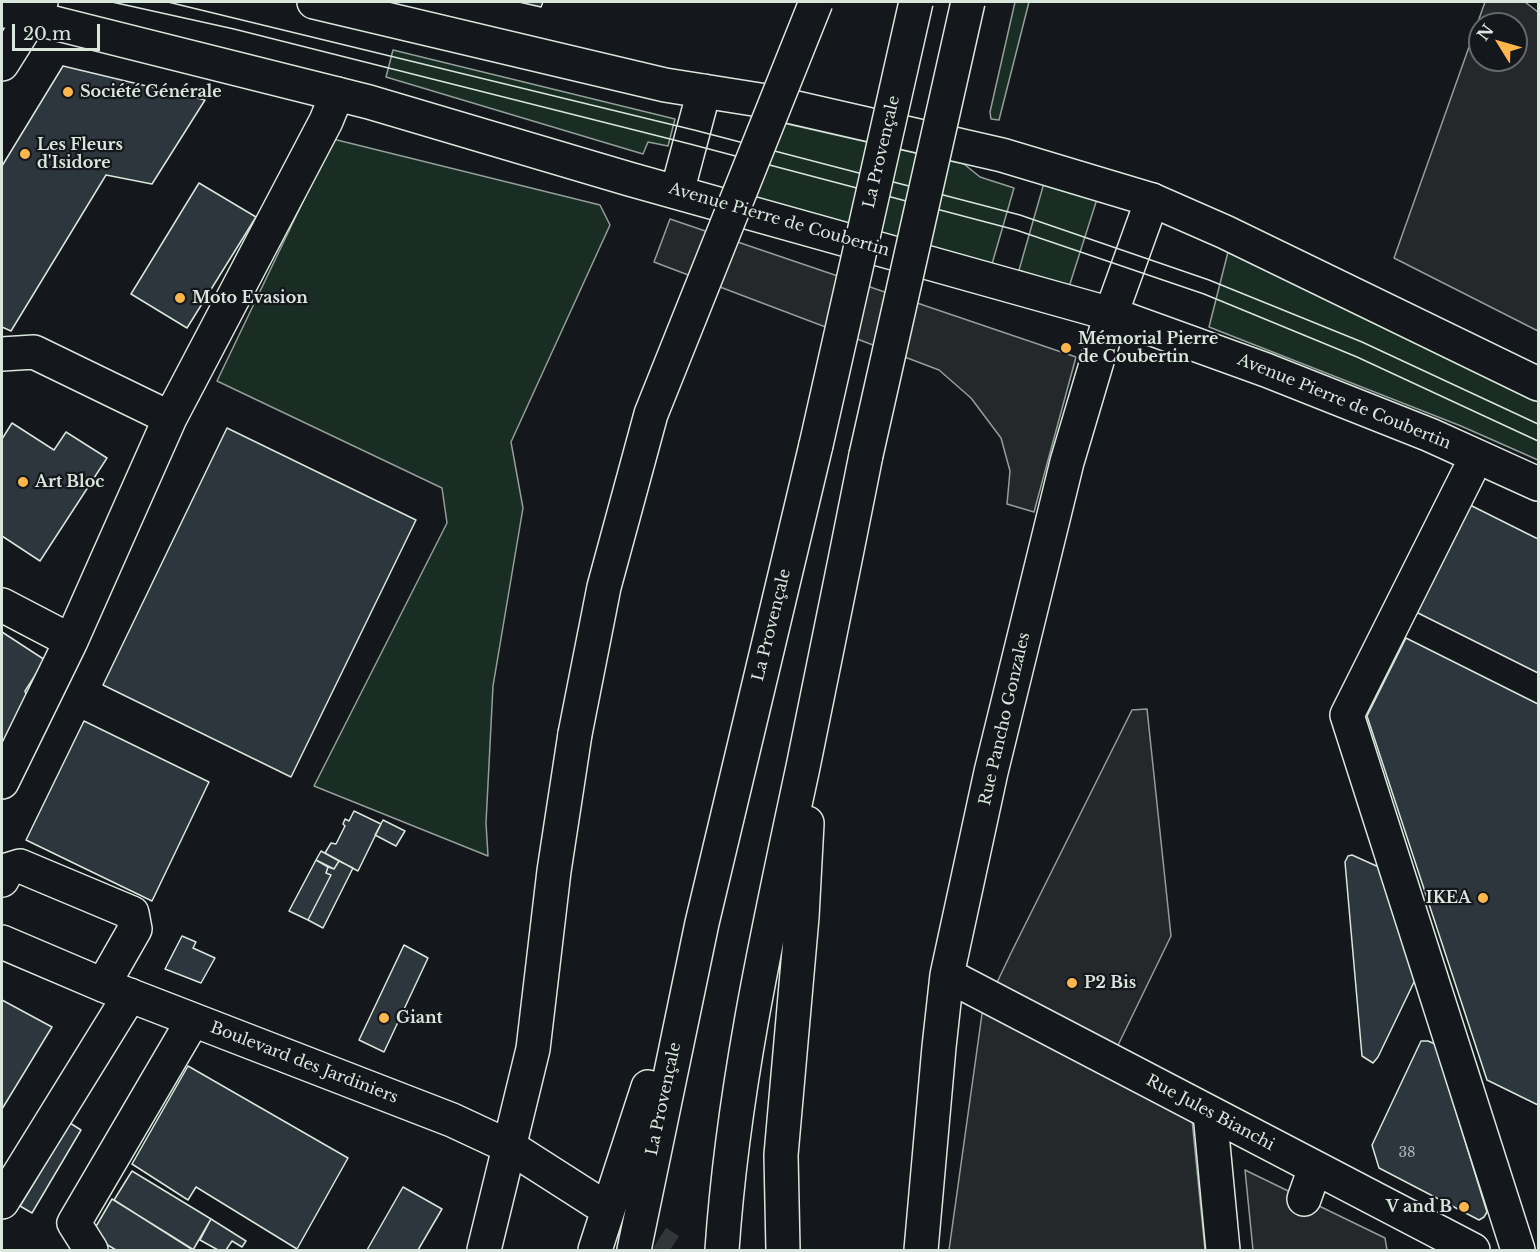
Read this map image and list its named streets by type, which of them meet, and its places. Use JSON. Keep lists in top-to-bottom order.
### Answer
{
  "streets": {
    "main road": [
      "La Provençale",
      "Avenue Pierre de Coubertin",
      "Rue Pancho Gonzales",
      "Boulevard des Jardiniers",
      "Rue Jules Bianchi"
    ]
  },
  "crossings": [
    ["Avenue Pierre de Coubertin", "Rue Pancho Gonzales"],
    ["Rue Pancho Gonzales", "Rue Jules Bianchi"]
  ],
  "places": [
    "Société Générale",
    "Les Fleurs d'Isidore",
    "Moto Evasion",
    "Mémorial Pierre de Coubertin",
    "Art Bloc",
    "IKEA",
    "P2 Bis",
    "Giant",
    "V and B"
  ],
  "house_numbers": ["38"],
  "scale_bar": "20 m",
  "north": "top left"
}
